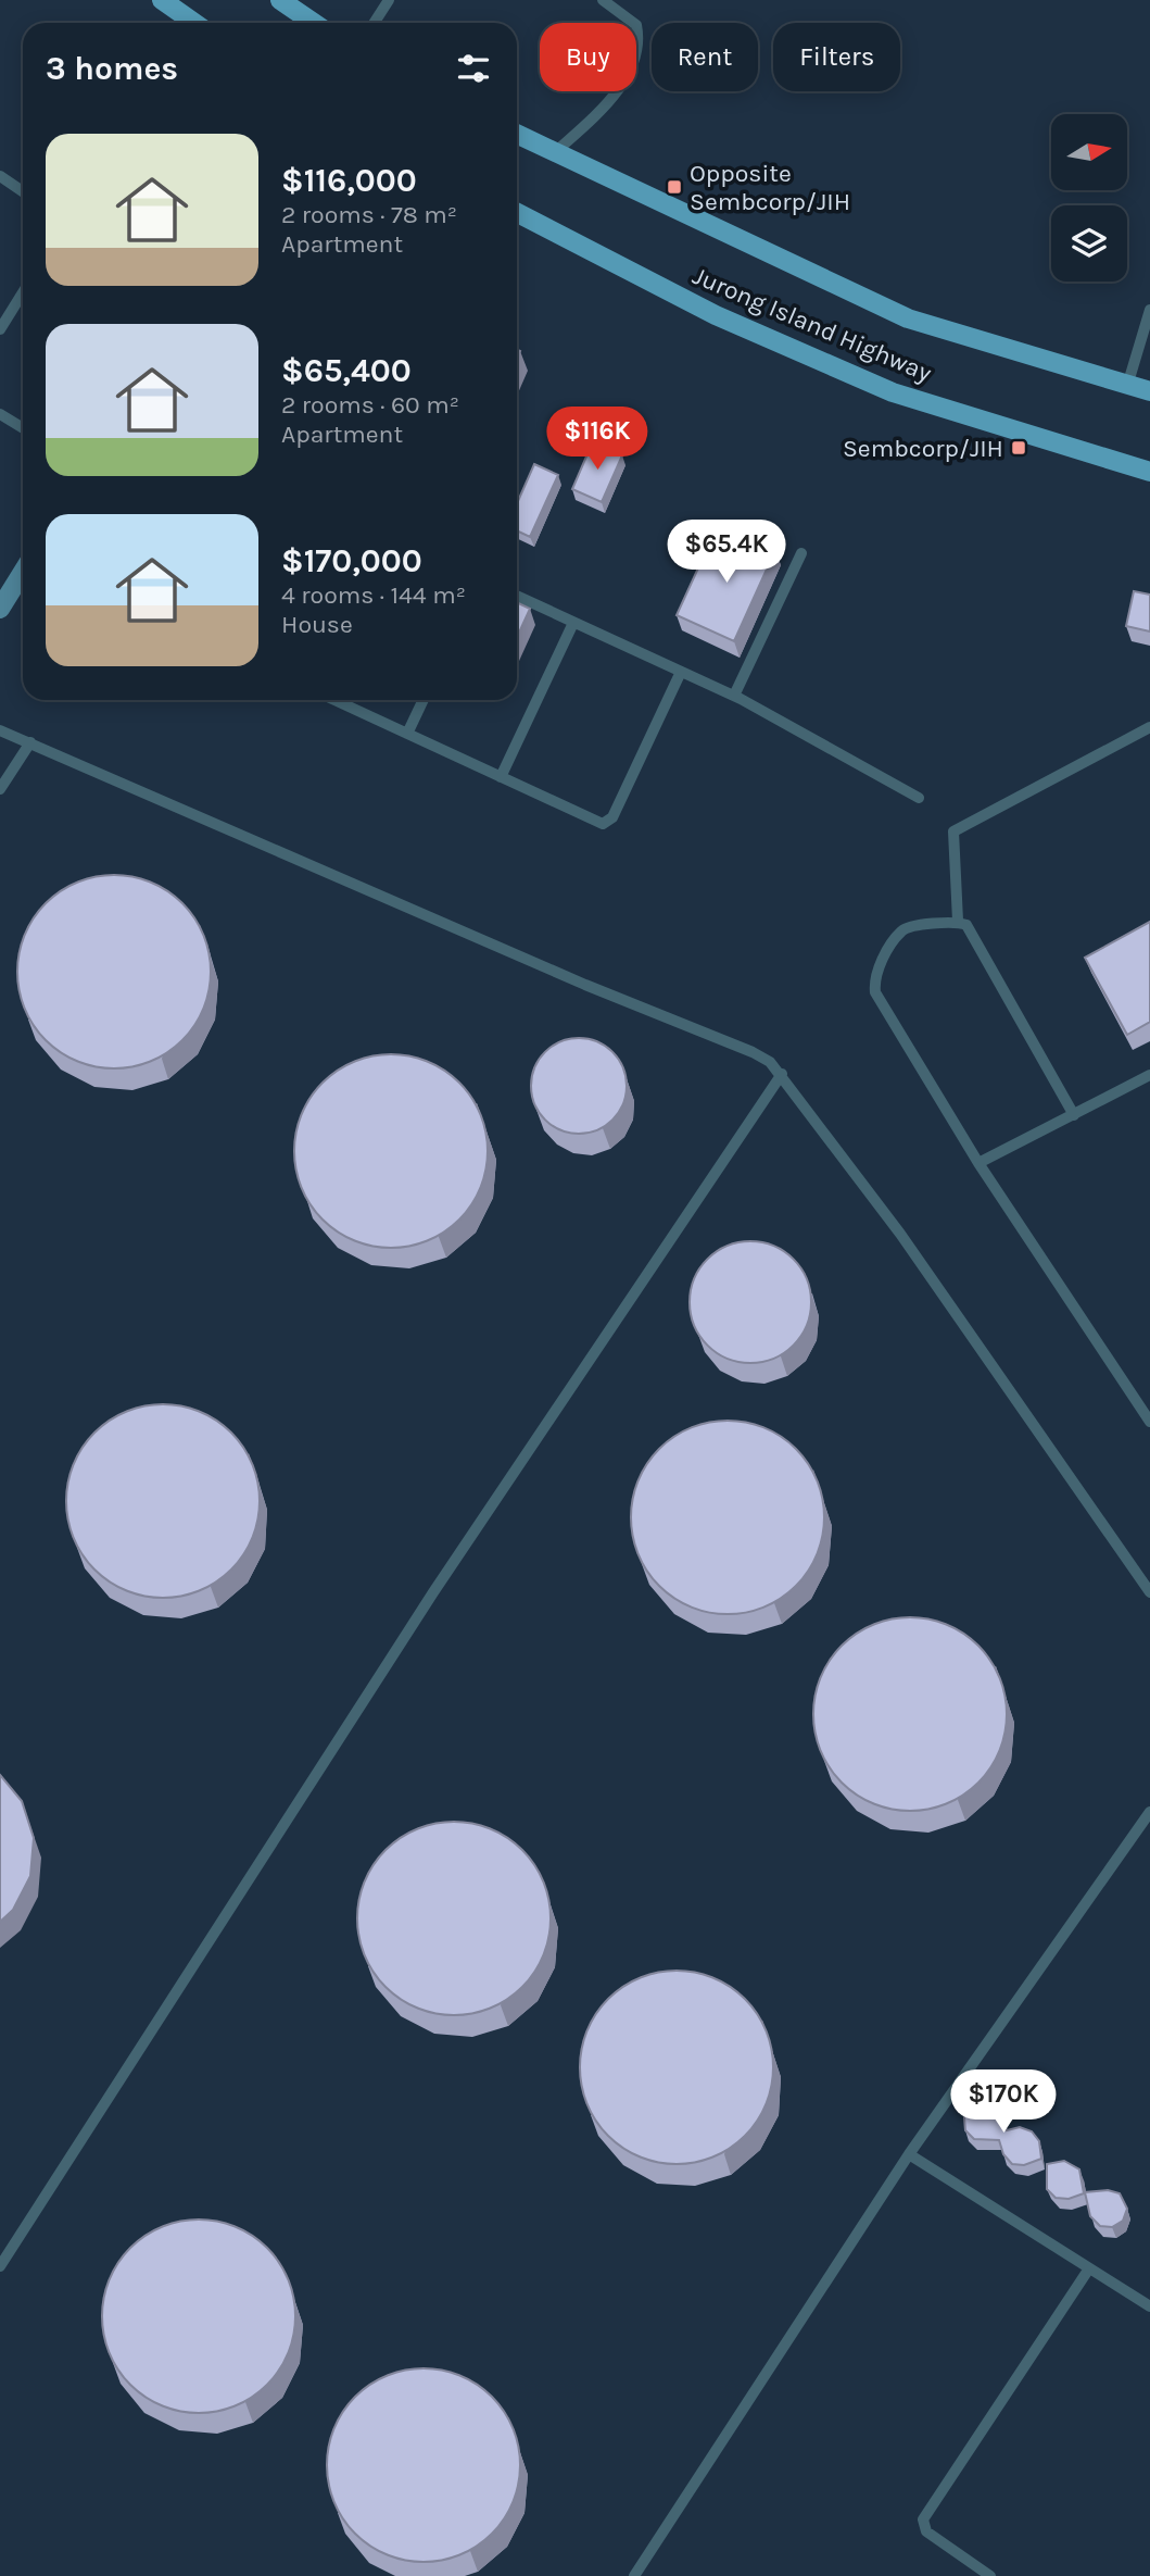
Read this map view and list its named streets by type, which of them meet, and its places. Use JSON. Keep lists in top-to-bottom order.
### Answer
{
  "streets": {
    "main road": ["Jurong Island Highway"]
  },
  "places": {
    "transit": ["Opposite Sembcorp/JIH", "Sembcorp/JIH"]
  },
  "north": "right",
  "page": {
    "chip": ["Buy", "Rent", "Filters"],
    "heading": "3 homes",
    "list": [
      {
        "name": "$116,000",
        "note": "2 rooms · 78 m² · Apartment"
      },
      {
        "name": "$65,400",
        "note": "2 rooms · 60 m² · Apartment"
      },
      {
        "name": "$170,000",
        "note": "4 rooms · 144 m² · House"
      }
    ],
    "price": ["$116K", "$65.4K", "$170K"]
  }
}
